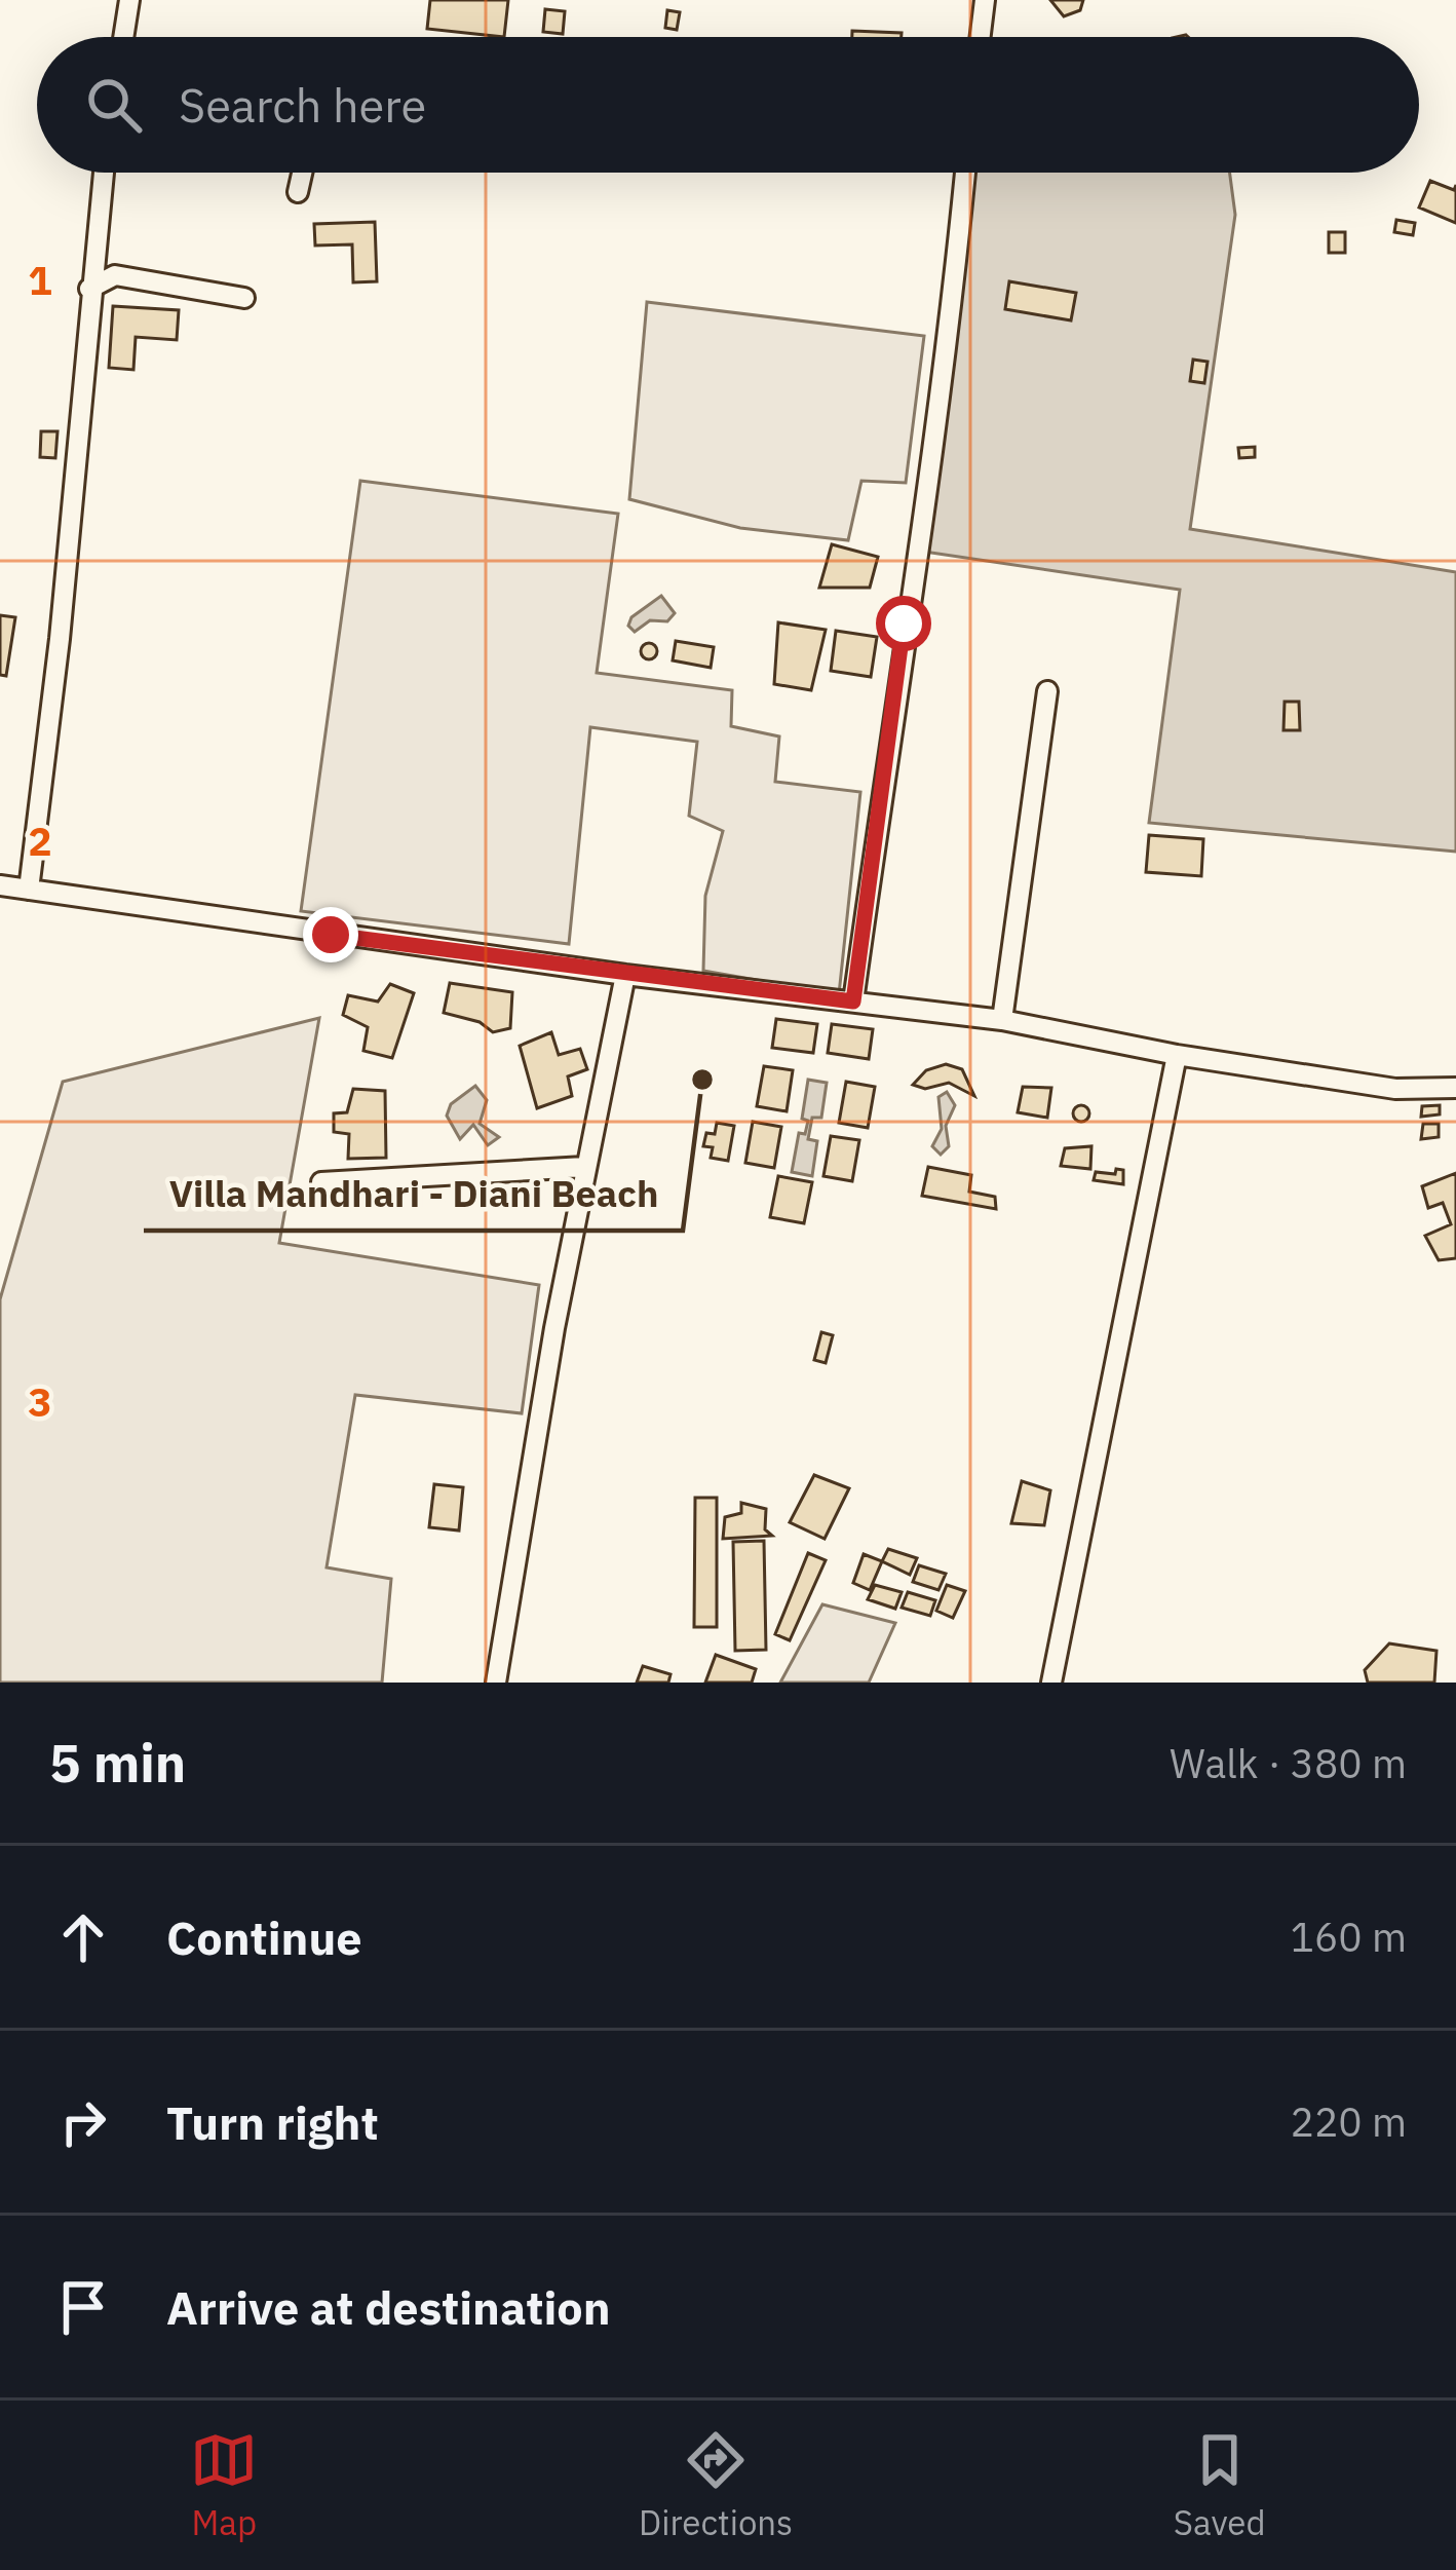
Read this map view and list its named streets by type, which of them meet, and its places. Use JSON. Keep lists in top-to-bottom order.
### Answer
{
  "places": ["Villa Mandhari - Diani Beach"],
  "page": {
    "search": "Search here",
    "heading": ["5 min", "Walk · 380 m"],
    "list": [
      ["Continue", "160 m"],
      ["Turn right", "220 m"],
      "Arrive at destination"
    ],
    "nav": ["Map", "Directions", "Saved"]
  },
  "grid": {
    "rows": ["1", "2", "3"]
  }
}
